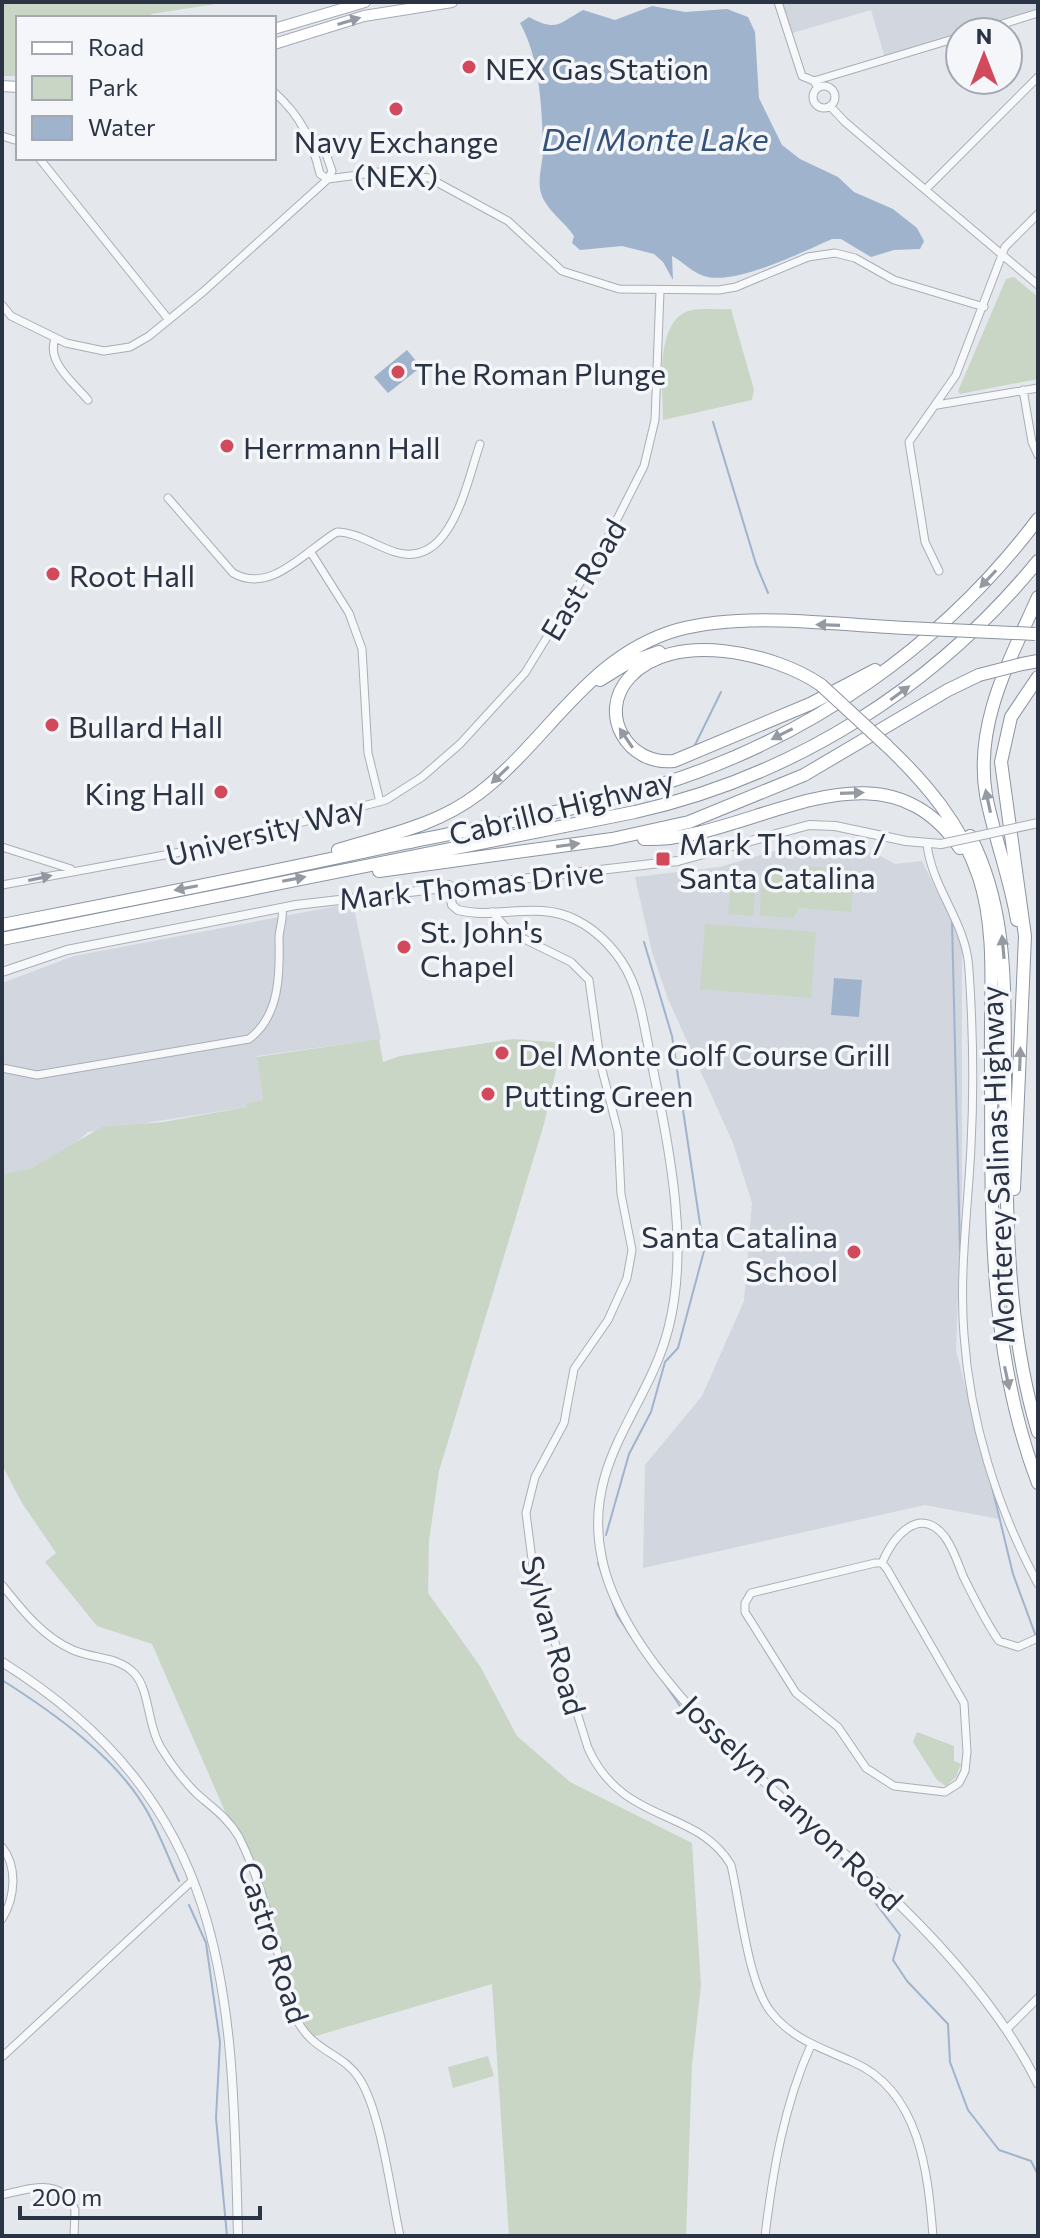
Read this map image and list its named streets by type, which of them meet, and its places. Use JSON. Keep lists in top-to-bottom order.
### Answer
{
  "streets": {
    "highway": ["Cabrillo Highway", "Monterey Salinas Highway"],
    "street": [
      "East Road",
      "University Way",
      "Mark Thomas Drive",
      "Sylvan Road",
      "Josselyn Canyon Road",
      "Castro Road"
    ]
  },
  "crossings": [
    ["East Road", "University Way"],
    ["Mark Thomas Drive", "Josselyn Canyon Road"],
    ["Sylvan Road", "Josselyn Canyon Road"]
  ],
  "water": ["Del Monte Lake"],
  "places": {
    "other": [
      "NEX Gas Station",
      "Navy Exchange (NEX)",
      "The Roman Plunge",
      "Herrmann Hall",
      "Root Hall",
      "Bullard Hall",
      "King Hall",
      "St. John's Chapel",
      "Del Monte Golf Course Grill",
      "Putting Green",
      "Santa Catalina School"
    ],
    "transit": ["Mark Thomas / Santa Catalina"]
  },
  "legend": ["Road", "Park", "Water"],
  "scale_bar": "200 m",
  "north": "top"
}
